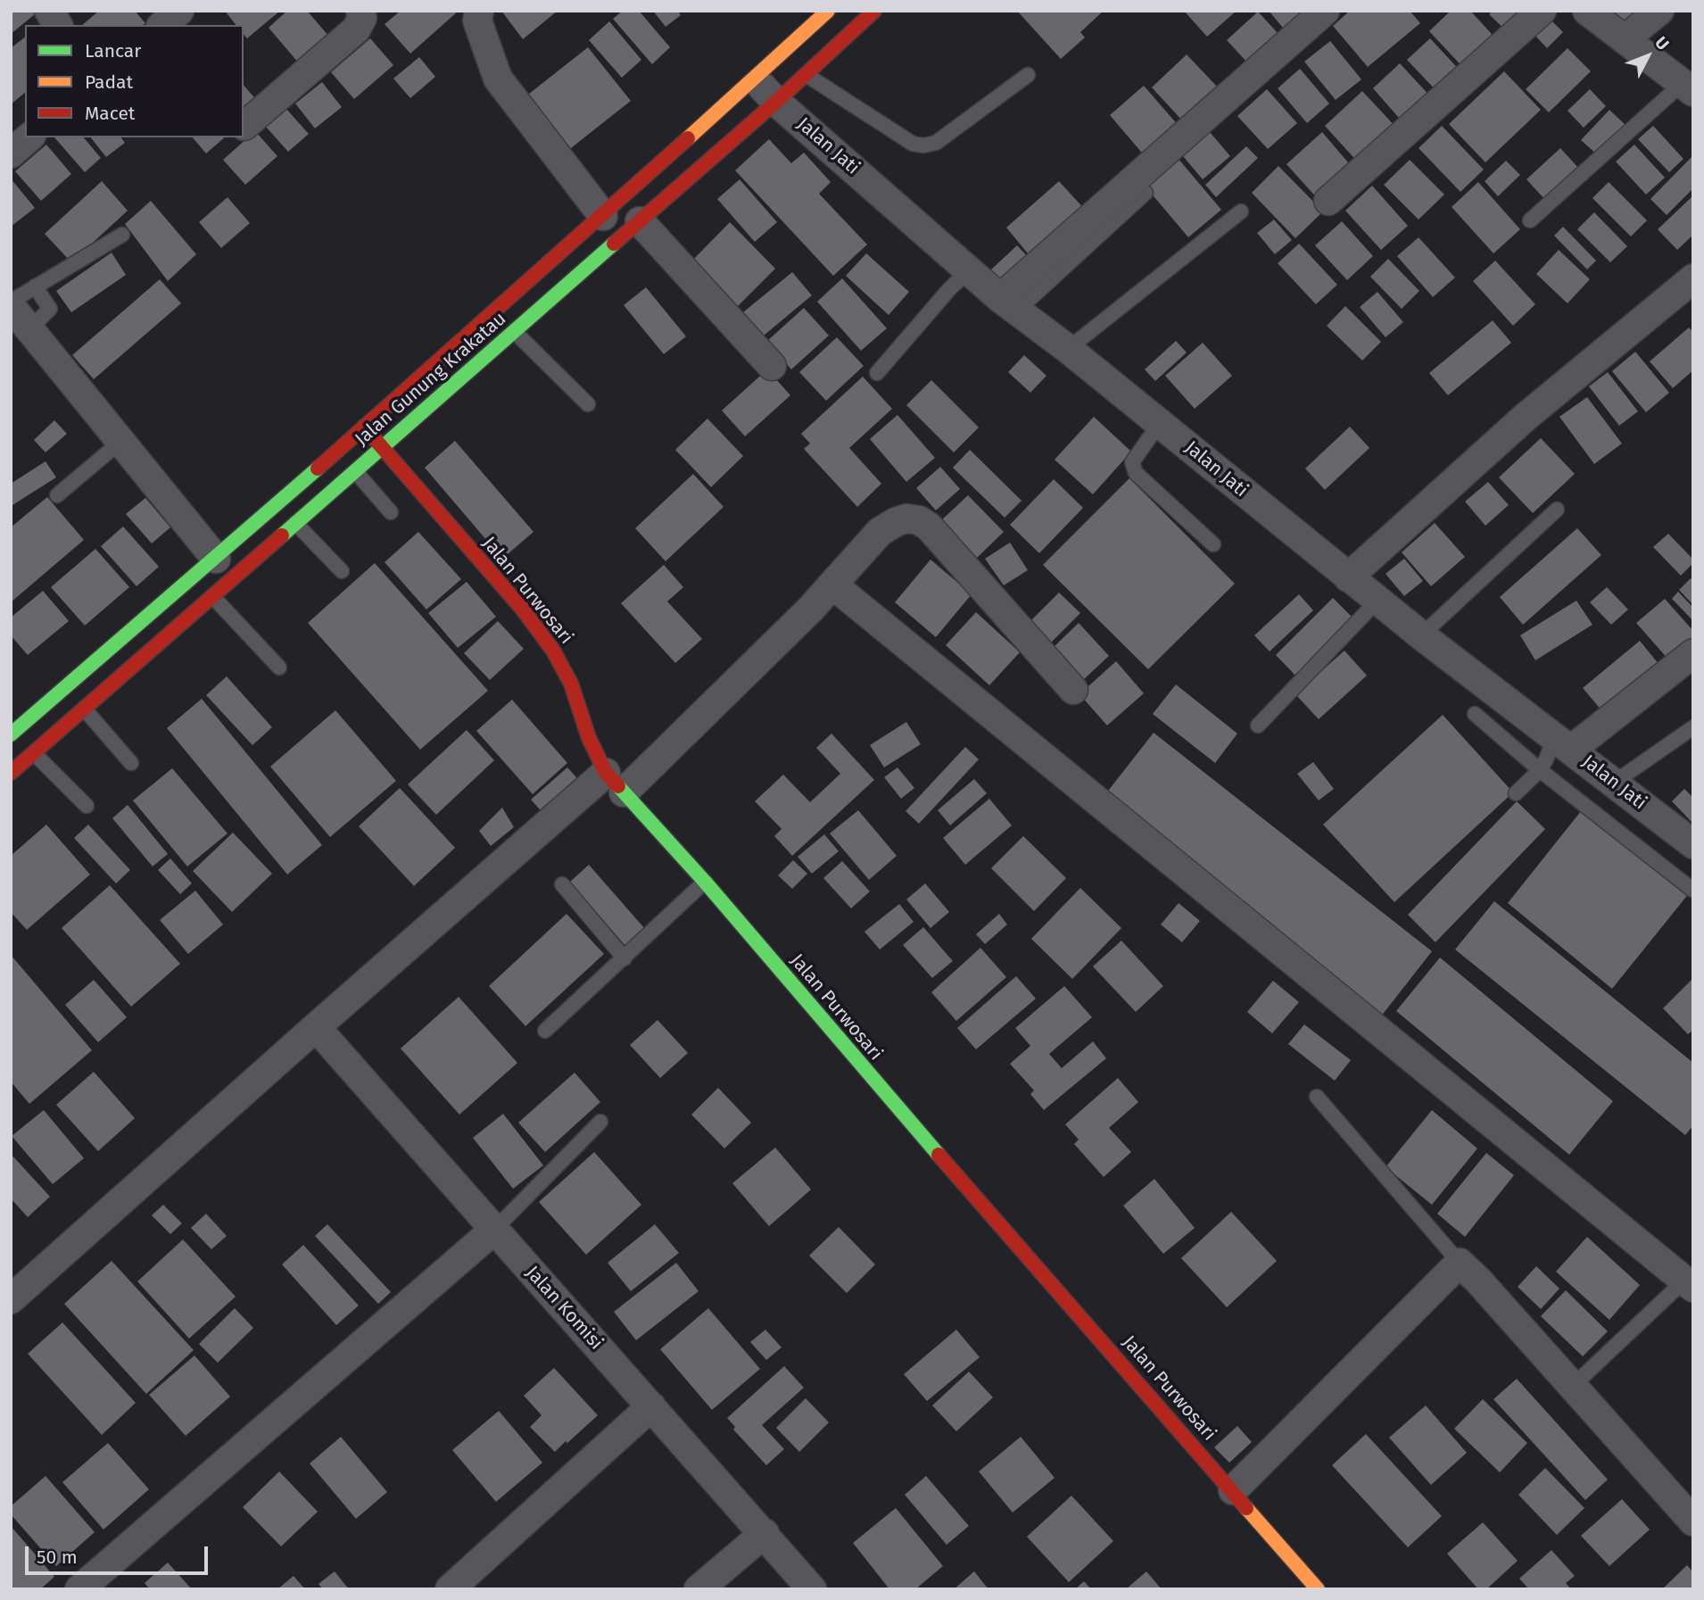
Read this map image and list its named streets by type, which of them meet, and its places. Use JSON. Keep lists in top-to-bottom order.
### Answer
{
  "streets": {
    "main road": ["Jalan Gunung Krakatau", "Jalan Purwosari"],
    "street": ["Jalan Jati", "Jalan Komisi"]
  },
  "crossings": [
    ["Jalan Jati", "Jalan Gunung Krakatau"],
    ["Jalan Gunung Krakatau", "Jalan Purwosari"]
  ],
  "legend": ["Lancar", "Padat", "Macet"],
  "scale_bar": "50 m",
  "north": "top right"
}
